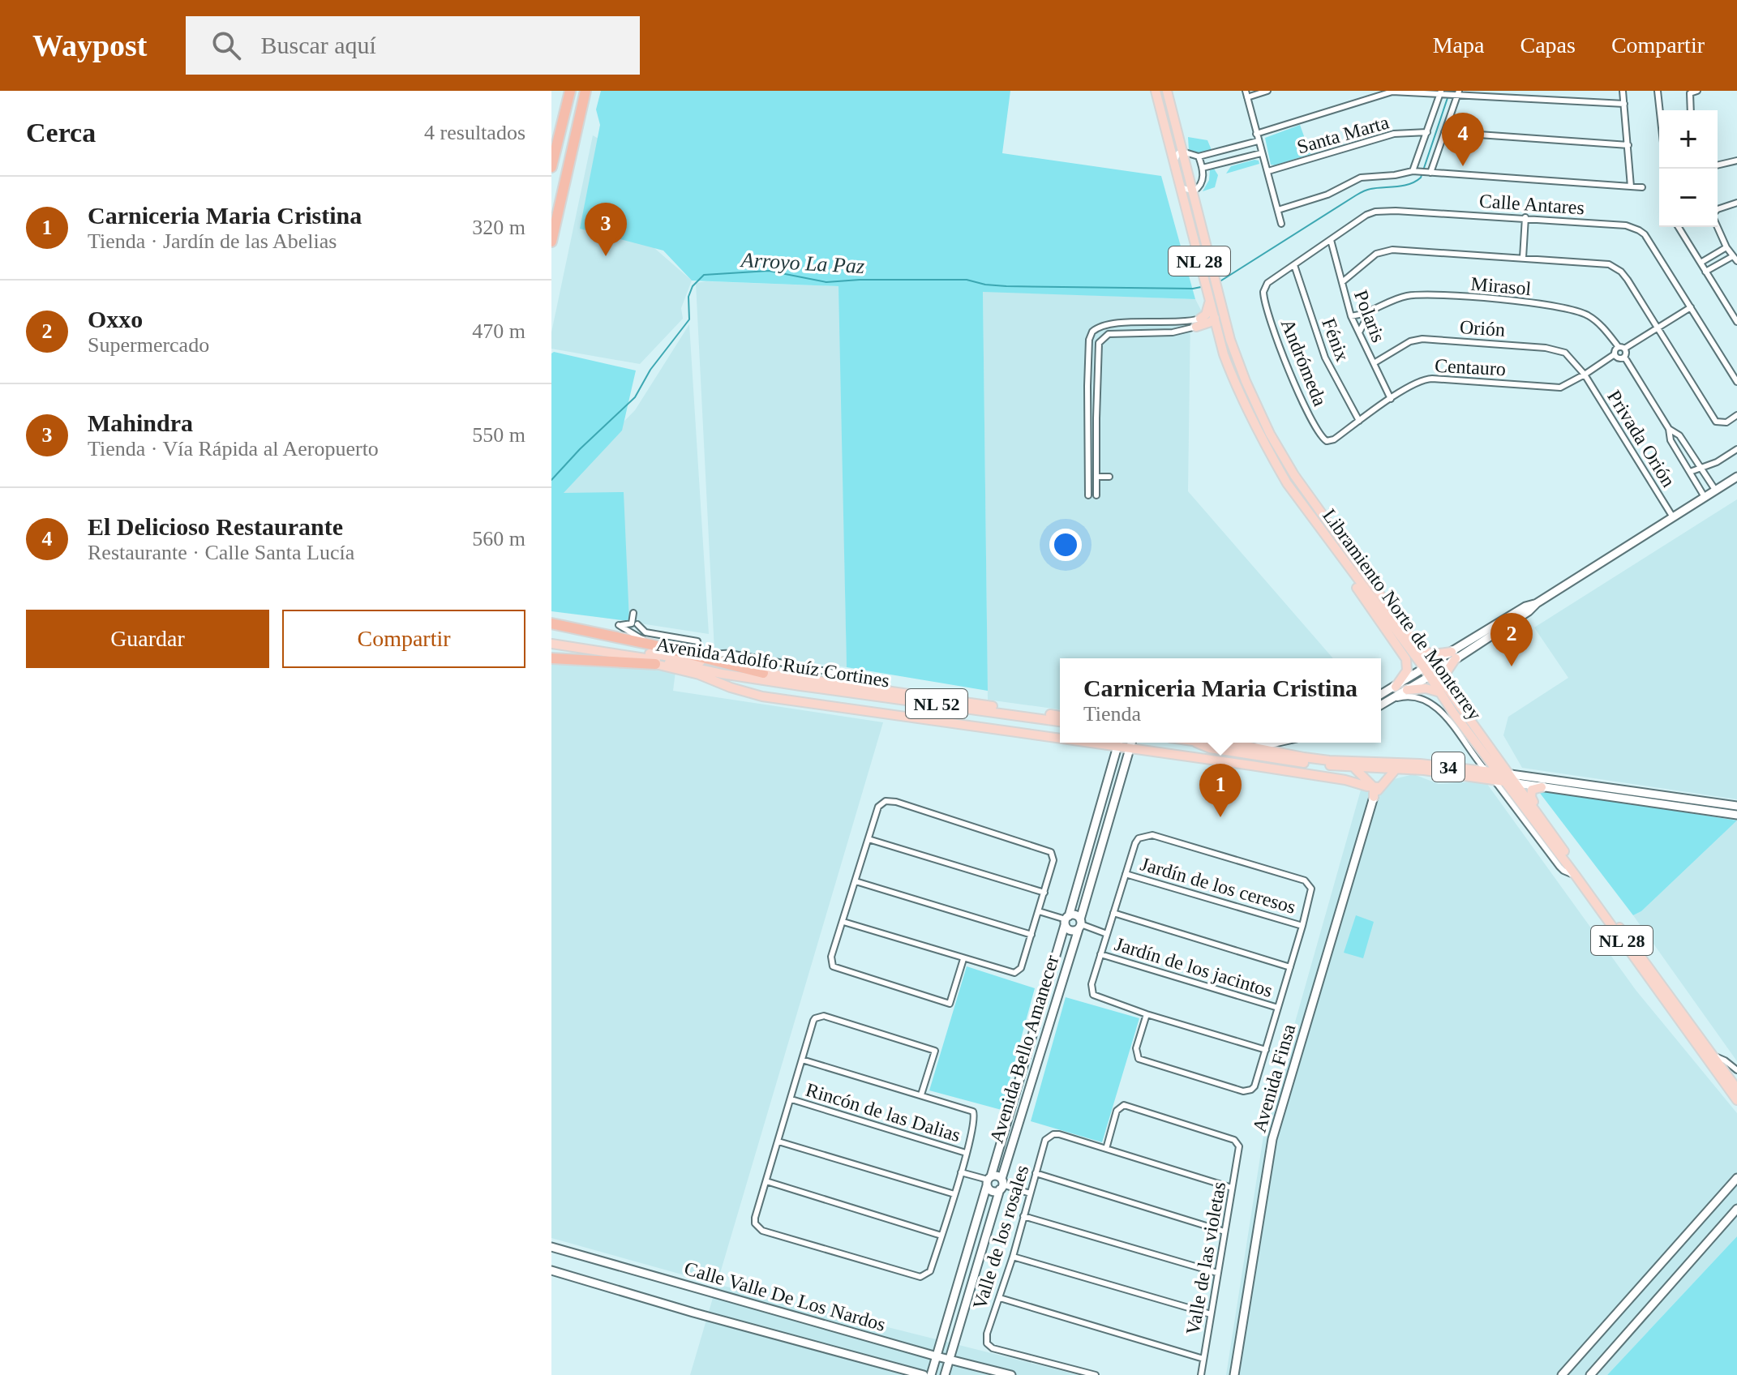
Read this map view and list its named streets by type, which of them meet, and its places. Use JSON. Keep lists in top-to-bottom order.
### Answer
{
  "streets": {
    "main road": [
      "NL 28",
      "Libramiento Norte de Monterrey",
      "Avenida Adolfo Ruíz Cortines",
      "NL 52",
      "34"
    ],
    "street": [
      "Santa Marta",
      "Calle Antares",
      "Mirasol",
      "Polaris",
      "Orión",
      "Fénix",
      "Andrómeda",
      "Centauro",
      "Privada Orión",
      "Jardín de los ceresos",
      "Jardín de los jacintos",
      "Avenida Bello Amanecer",
      "Avenida Finsa",
      "Rincón de las Dalias",
      "Valle de los rosales",
      "Valle de las violetas",
      "Calle Valle De Los Nardos"
    ]
  },
  "crossings": [
    ["Calle Antares", "Polaris"],
    ["Calle Antares", "Fénix"],
    ["Calle Antares", "Andrómeda"],
    ["NL 28", "34"],
    ["Mirasol", "Polaris"],
    ["Polaris", "Orión"],
    ["Polaris", "Centauro"],
    ["Orión", "Centauro"],
    ["Orión", "Privada Orión"],
    ["Fénix", "Centauro"],
    ["Andrómeda", "Centauro"],
    ["Centauro", "Privada Orión"],
    ["Libramiento Norte de Monterrey", "34"],
    ["Avenida Bello Amanecer", "Calle Valle De Los Nardos"],
    ["Valle de los rosales", "Valle de las violetas"]
  ],
  "water": ["Arroyo La Paz"],
  "page": {
    "header": "Waypost",
    "search": "Buscar aquí",
    "nav": ["Mapa", "Capas", "Compartir"],
    "heading": ["Cerca", "4 resultados"],
    "map_buttons": ["+", "−"],
    "pins": [
      "4",
      "3",
      "2",
      "1"
    ],
    "list": [
      {
        "mark": "1",
        "name": "Carniceria Maria Cristina",
        "note": "Tienda · Jardín de las Abelias",
        "value": "320 m"
      },
      {
        "mark": "2",
        "name": "Oxxo",
        "note": "Supermercado",
        "value": "470 m"
      },
      {
        "mark": "3",
        "name": "Mahindra",
        "note": "Tienda · Vía Rápida al Aeropuerto",
        "value": "550 m"
      },
      {
        "mark": "4",
        "name": "El Delicioso Restaurante",
        "note": "Restaurante · Calle Santa Lucía",
        "value": "560 m"
      }
    ],
    "buttons": ["Guardar", "Compartir"],
    "popup": ["Carniceria Maria Cristina", "Tienda"]
  }
}
